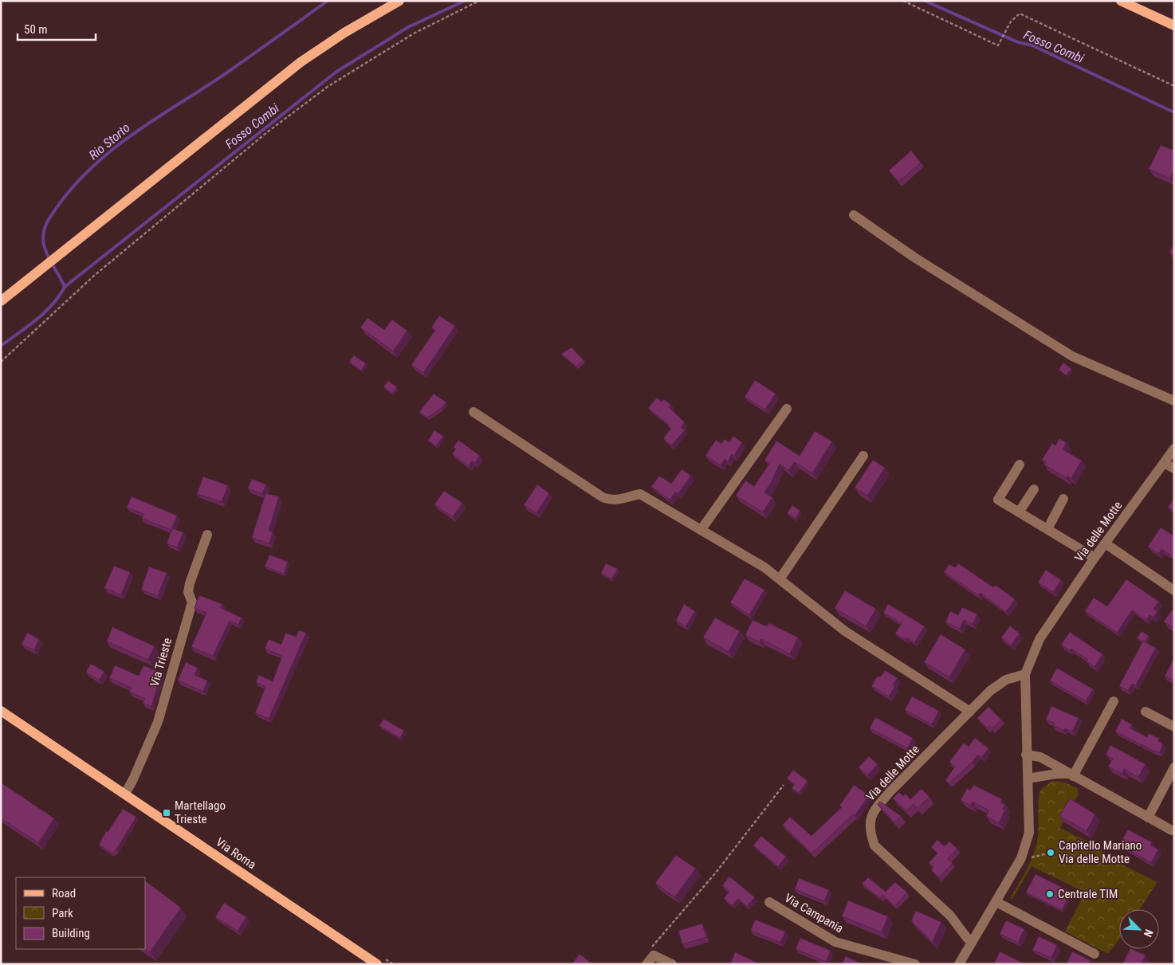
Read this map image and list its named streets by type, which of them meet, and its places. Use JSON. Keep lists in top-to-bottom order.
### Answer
{
  "streets": {
    "main road": ["Via Roma"],
    "street": ["Via delle Motte", "Via Trieste", "Via Campania"]
  },
  "crossings": [
    ["Via Trieste", "Via Roma"]
  ],
  "water": ["Fosso Combi", "Rio Storto"],
  "places": {
    "transit": ["Martellago Trieste"],
    "other": ["Capitello Mariano Via delle Motte", "Centrale TIM"]
  },
  "legend": ["Road", "Park", "Building"],
  "scale_bar": "50 m",
  "north": "bottom right"
}
